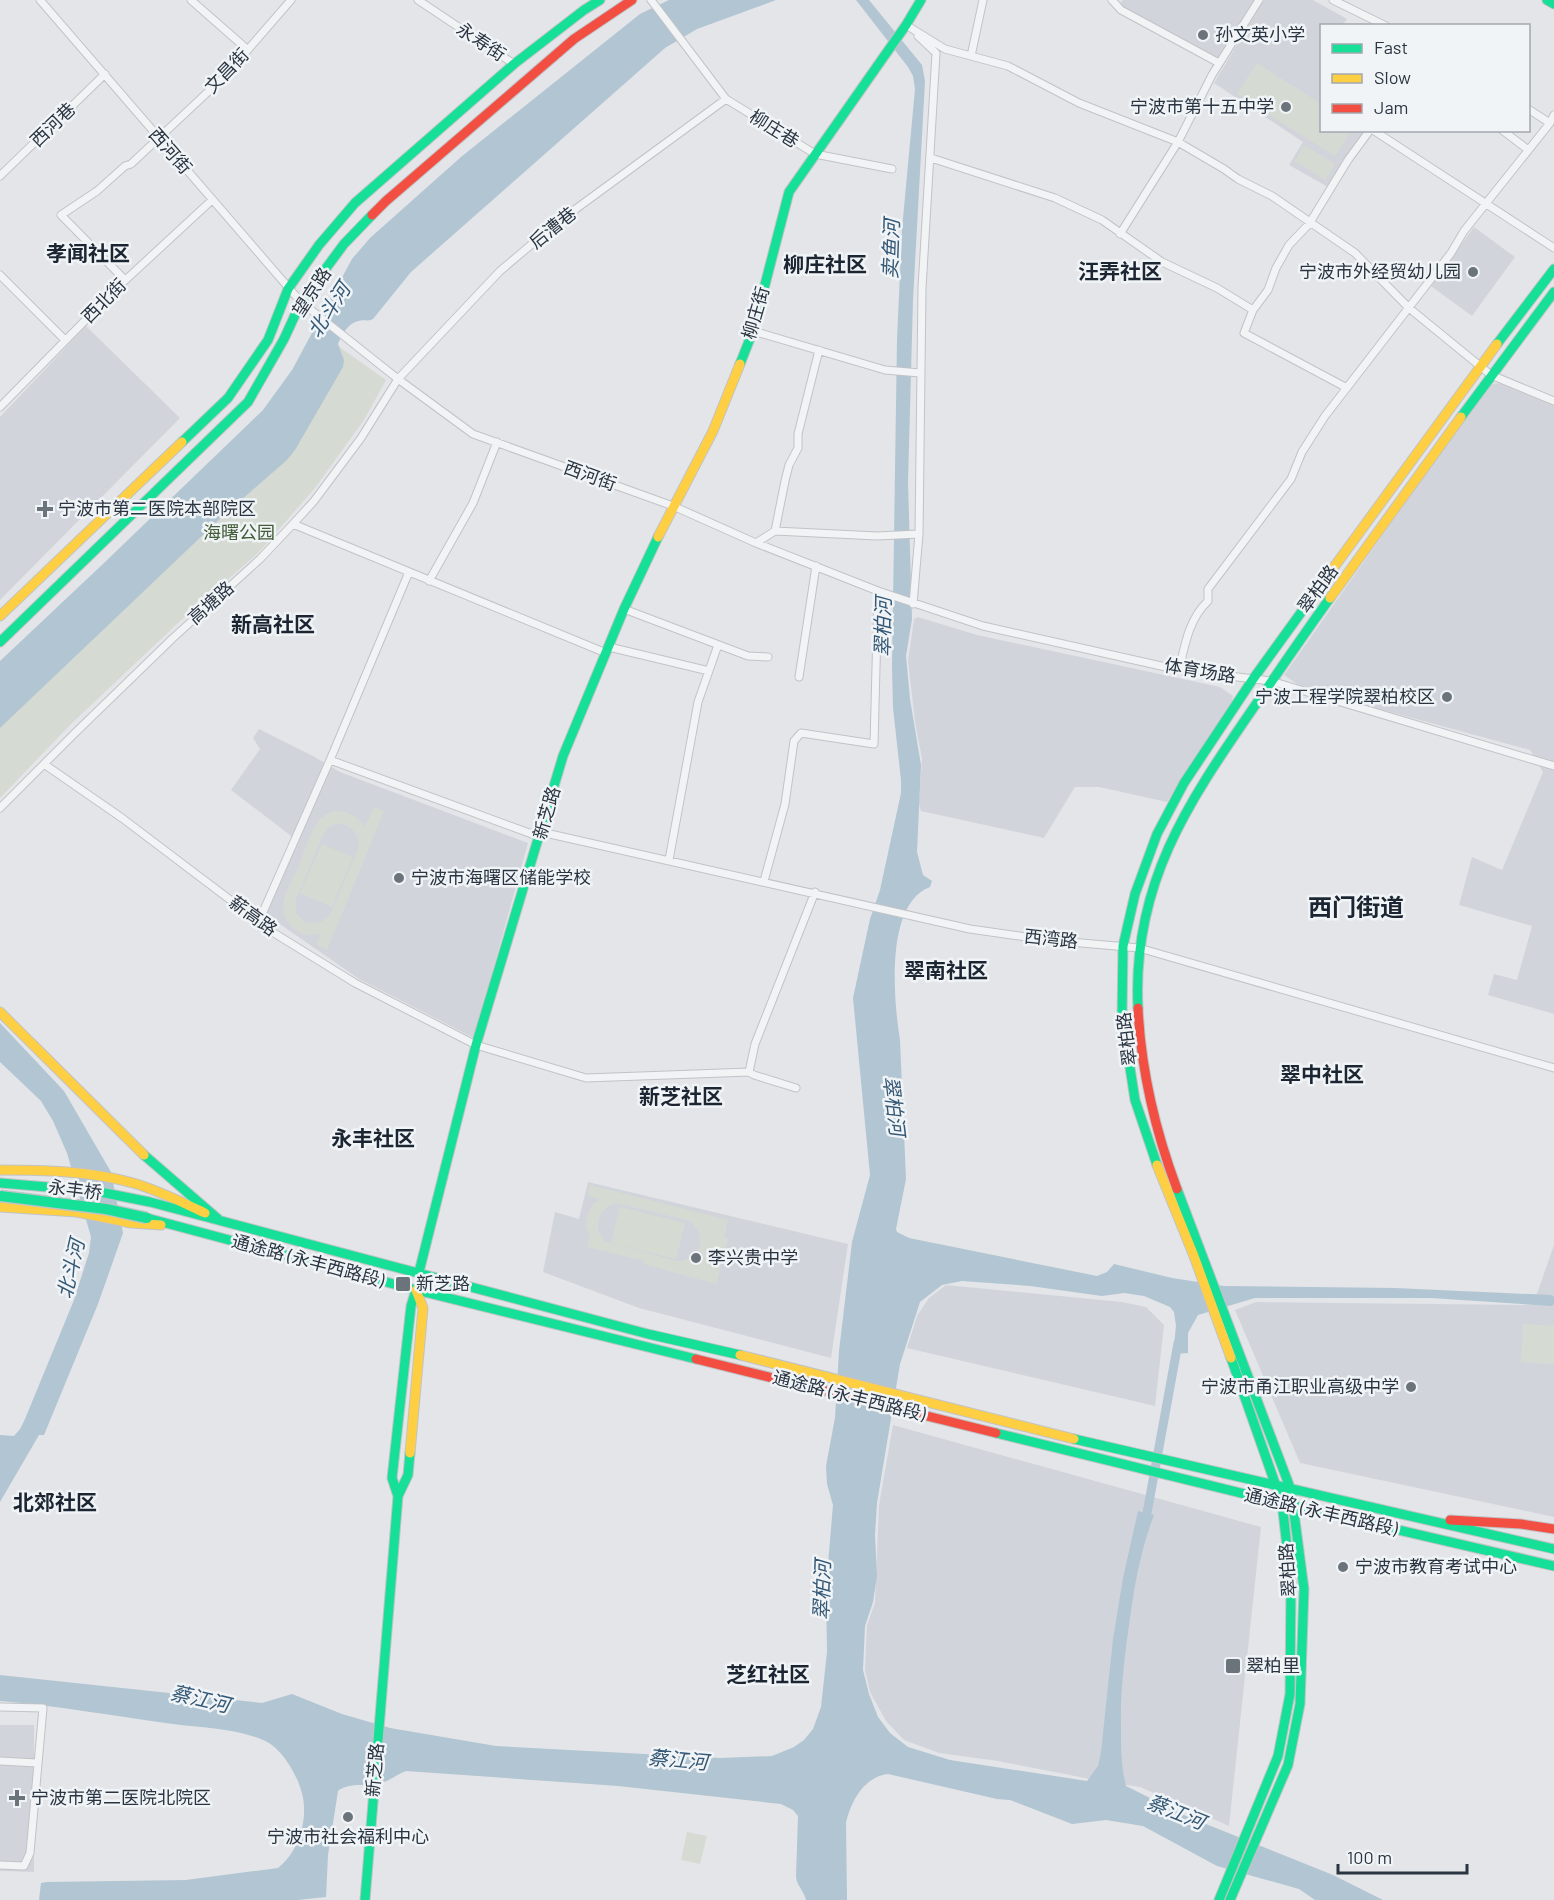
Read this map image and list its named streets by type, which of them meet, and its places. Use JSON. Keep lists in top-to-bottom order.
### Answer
{
  "streets": {
    "main road": [
      "望京路",
      "柳庄街",
      "翠柏路",
      "新芝路",
      "永丰桥",
      "通途路 (永丰西路段)"
    ],
    "street": [
      "永寿街",
      "文昌街",
      "西河巷",
      "柳庄巷",
      "西河街",
      "后漕巷",
      "西北街",
      "高塘路",
      "体育场路",
      "薪高路",
      "西湾路"
    ]
  },
  "crossings": [
    ["永寿街", "望京路"],
    ["文昌街", "西河街"],
    ["文昌街", "西北街"],
    ["西河巷", "西河街"],
    ["柳庄巷", "后漕巷"],
    ["柳庄巷", "柳庄街"],
    ["西河街", "后漕巷"],
    ["西河街", "望京路"],
    ["西河街", "西北街"],
    ["西河街", "柳庄街"],
    ["西河街", "高塘路"],
    ["西河街", "体育场路"],
    ["西河街", "新芝路"],
    ["后漕巷", "高塘路"],
    ["柳庄街", "新芝路"],
    ["翠柏路", "体育场路"],
    ["翠柏路", "西湾路"],
    ["翠柏路", "通途路 (永丰西路段)"],
    ["高塘路", "薪高路"],
    ["新芝路", "薪高路"],
    ["新芝路", "西湾路"],
    ["新芝路", "通途路 (永丰西路段)"],
    ["永丰桥", "通途路 (永丰西路段)"]
  ],
  "districts": [
    "孝闻社区",
    "柳庄社区",
    "汪弄社区",
    "新高社区",
    "西门街道",
    "翠南社区",
    "翠中社区",
    "新芝社区",
    "永丰社区",
    "北郊社区",
    "芝红社区"
  ],
  "water": [
    "卖鱼河",
    "北斗河",
    "翠柏河",
    "蔡江河"
  ],
  "parks": ["海曙公园"],
  "places": {
    "other": [
      "孙文英小学",
      "宁波市第十五中学",
      "宁波市外经贸幼儿园",
      "宁波工程学院翠柏校区",
      "宁波市海曙区储能学校",
      "李兴贵中学",
      "宁波市甬江职业高级中学",
      "宁波市教育考试中心",
      "宁波市社会福利中心"
    ],
    "health": ["宁波市第二医院本部院区", "宁波市第二医院北院区"],
    "transit": ["新芝路", "翠柏里"]
  },
  "legend": ["Fast", "Slow", "Jam"],
  "scale_bar": "100 m"
}
